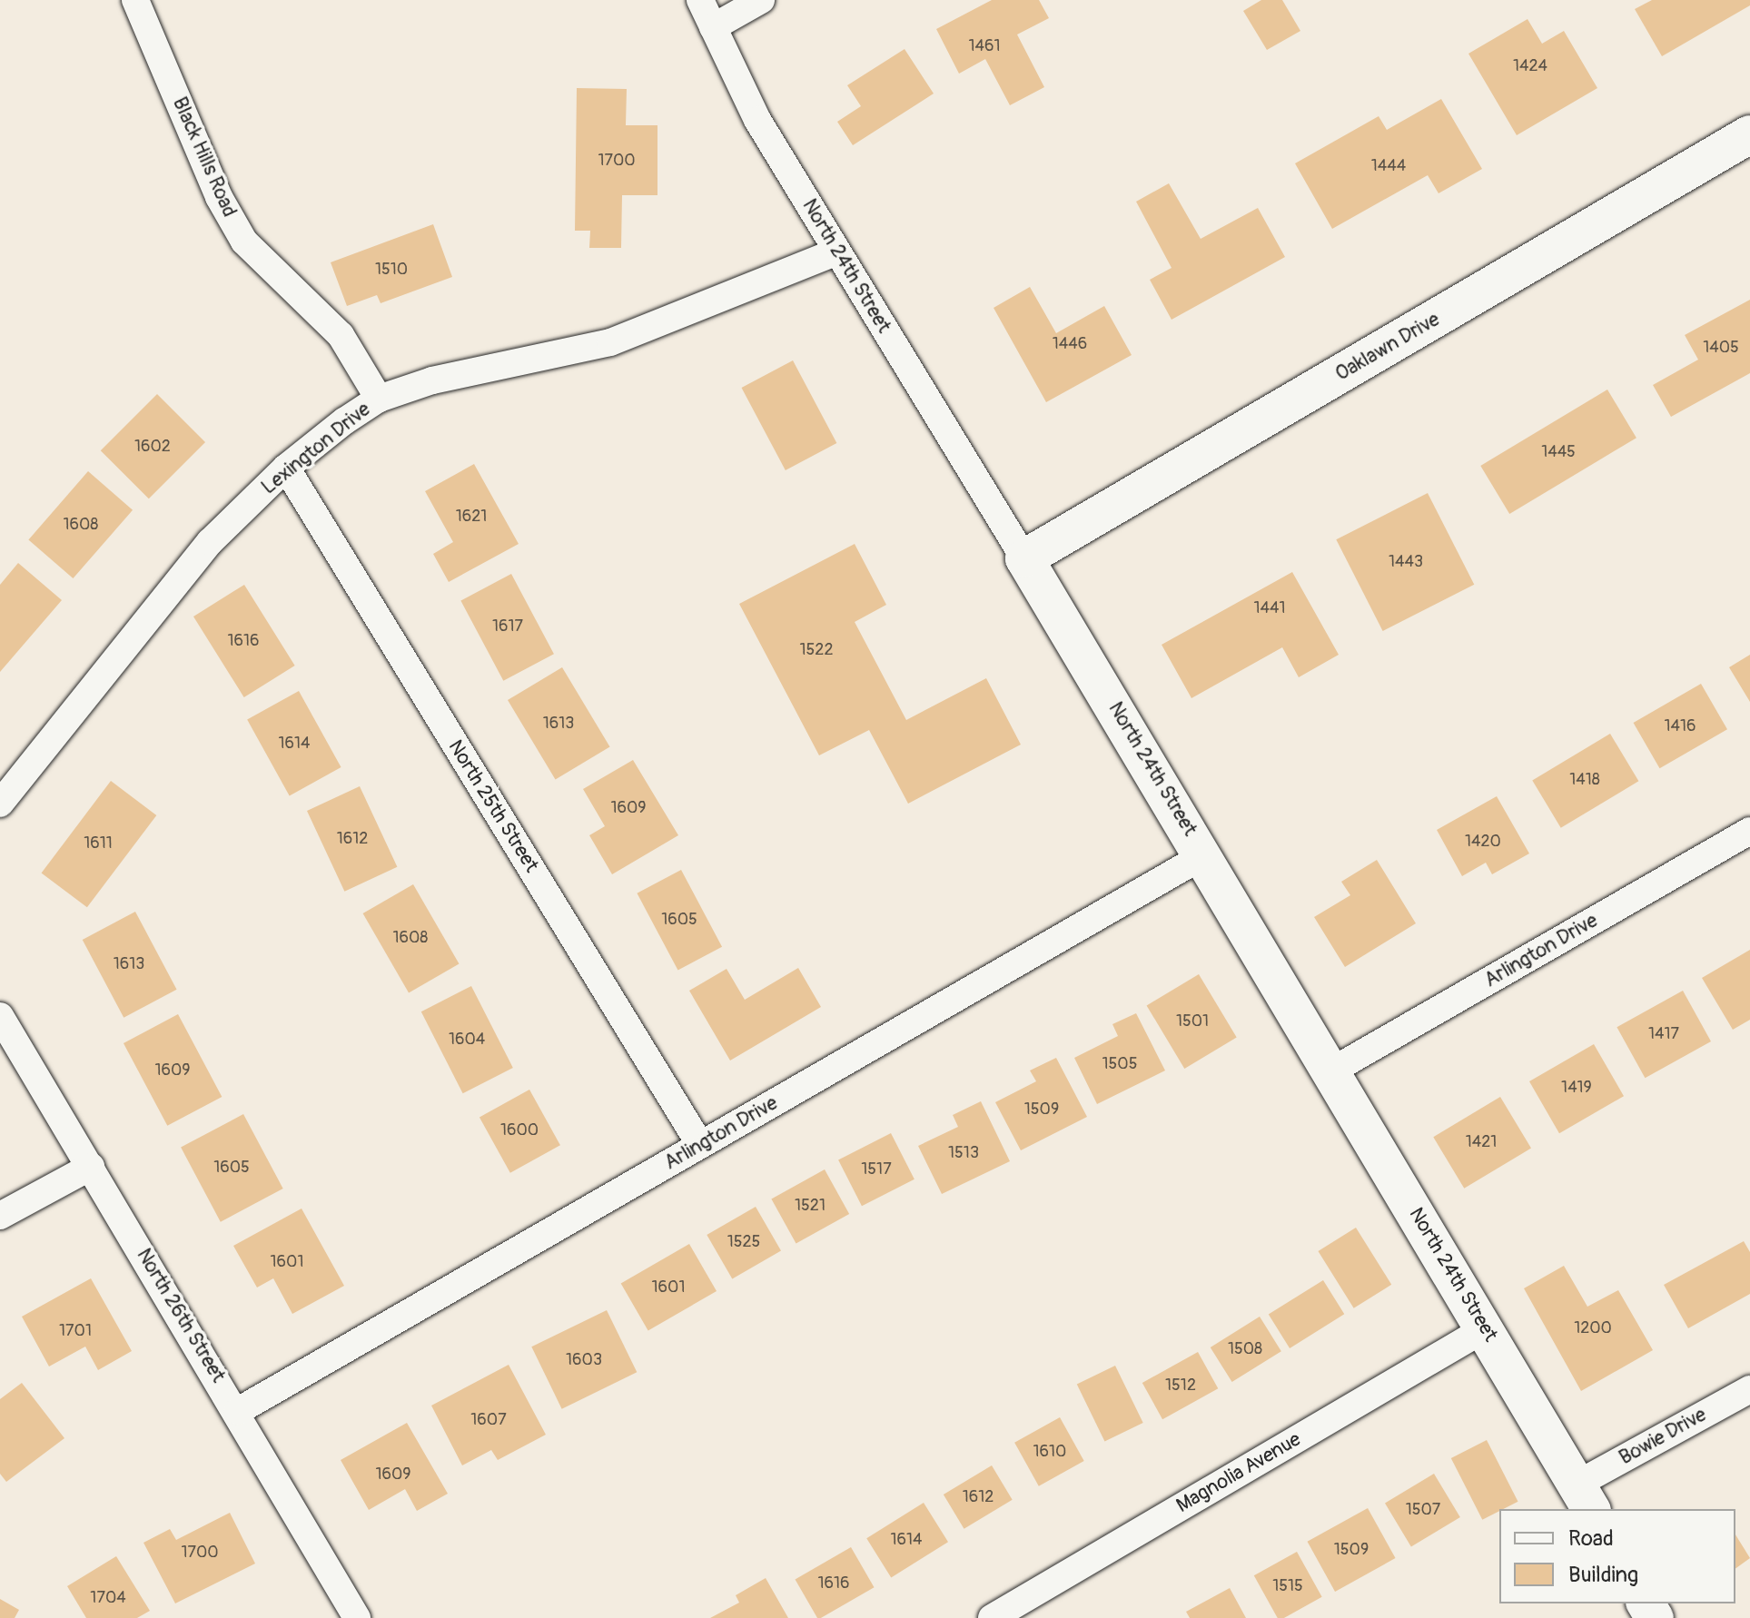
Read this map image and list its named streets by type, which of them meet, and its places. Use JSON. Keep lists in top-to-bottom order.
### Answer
{
  "streets": {
    "street": [
      "Black Hills Road",
      "North 24th Street",
      "Oaklawn Drive",
      "Lexington Drive",
      "North 25th Street",
      "Arlington Drive",
      "North 26th Street",
      "Bowie Drive",
      "Magnolia Avenue"
    ]
  },
  "crossings": [
    ["Black Hills Road", "Lexington Drive"],
    ["North 24th Street", "Oaklawn Drive"],
    ["North 24th Street", "Lexington Drive"],
    ["North 24th Street", "Arlington Drive"],
    ["North 24th Street", "Bowie Drive"],
    ["North 24th Street", "Magnolia Avenue"],
    ["Lexington Drive", "North 25th Street"],
    ["North 25th Street", "Arlington Drive"],
    ["Arlington Drive", "North 26th Street"]
  ],
  "house_numbers": [
    "1461",
    "1424",
    "1700",
    "1444",
    "1510",
    "1446",
    "1405",
    "1602",
    "1445",
    "1621",
    "1608",
    "1443",
    "1441",
    "1617",
    "1616",
    "1522",
    "1613",
    "1416",
    "1614",
    "1418",
    "1609",
    "1612",
    "1420",
    "1611",
    "1605",
    "1608",
    "1613",
    "1501",
    "1417",
    "1604",
    "1505",
    "1609",
    "1419",
    "1509",
    "1600",
    "1421",
    "1513",
    "1605",
    "1517",
    "1521",
    "1525",
    "1601",
    "1601",
    "1200",
    "1701",
    "1508",
    "1603",
    "1512",
    "1607",
    "1610",
    "1609",
    "1612",
    "1507",
    "1614",
    "1509",
    "1700",
    "1616",
    "1515",
    "1704"
  ],
  "legend": ["Road", "Building"]
}
